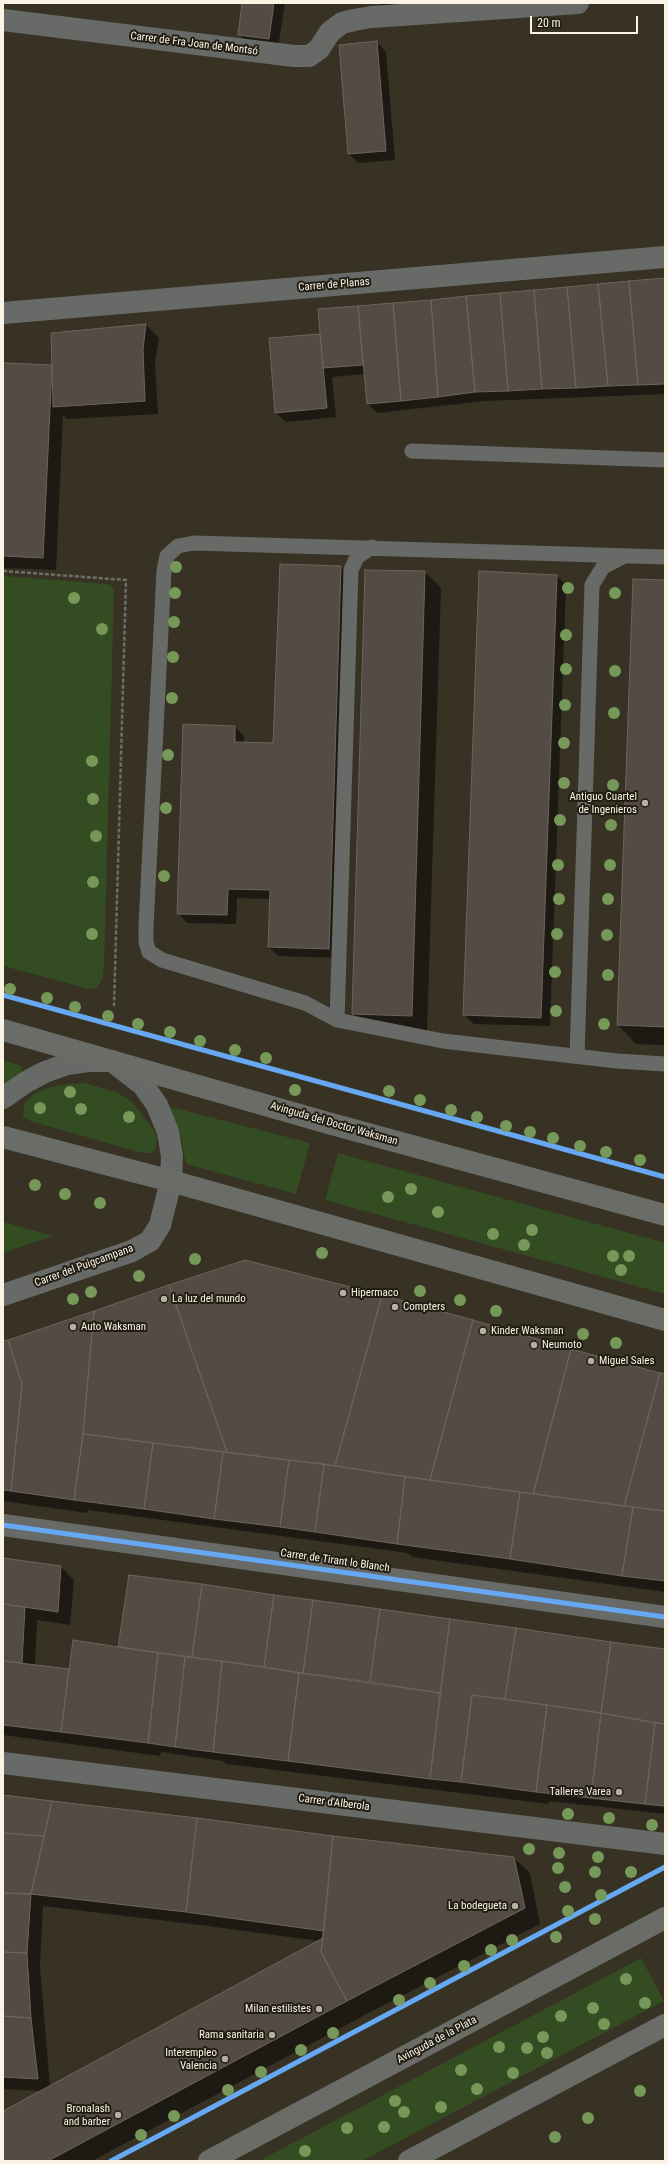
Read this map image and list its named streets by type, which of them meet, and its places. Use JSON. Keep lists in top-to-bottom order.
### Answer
{
  "streets": {
    "main road": ["Avinguda del Doctor Waksman", "Avinguda de la Plata"],
    "street": [
      "Carrer de Fra Joan de Montsó",
      "Carrer de Planas",
      "Carrer del Puigcampana",
      "Carrer de Tirant lo Blanch",
      "Carrer d'Alberola"
    ]
  },
  "crossings": [
    ["Avinguda del Doctor Waksman", "Carrer del Puigcampana"]
  ],
  "places": [
    "Antiguo Cuartel de Ingenieros",
    "Hipermaco",
    "La luz del mundo",
    "Compters",
    "Auto Waksman",
    "Kinder Waksman",
    "Neumoto",
    "Miguel Sales",
    "Talleres Varea",
    "La bodegueta",
    "Milan estilistes",
    "Rama sanitaria",
    "Interempleo Valencia",
    "Bronalash and barber"
  ],
  "scale_bar": "20 m"
}
